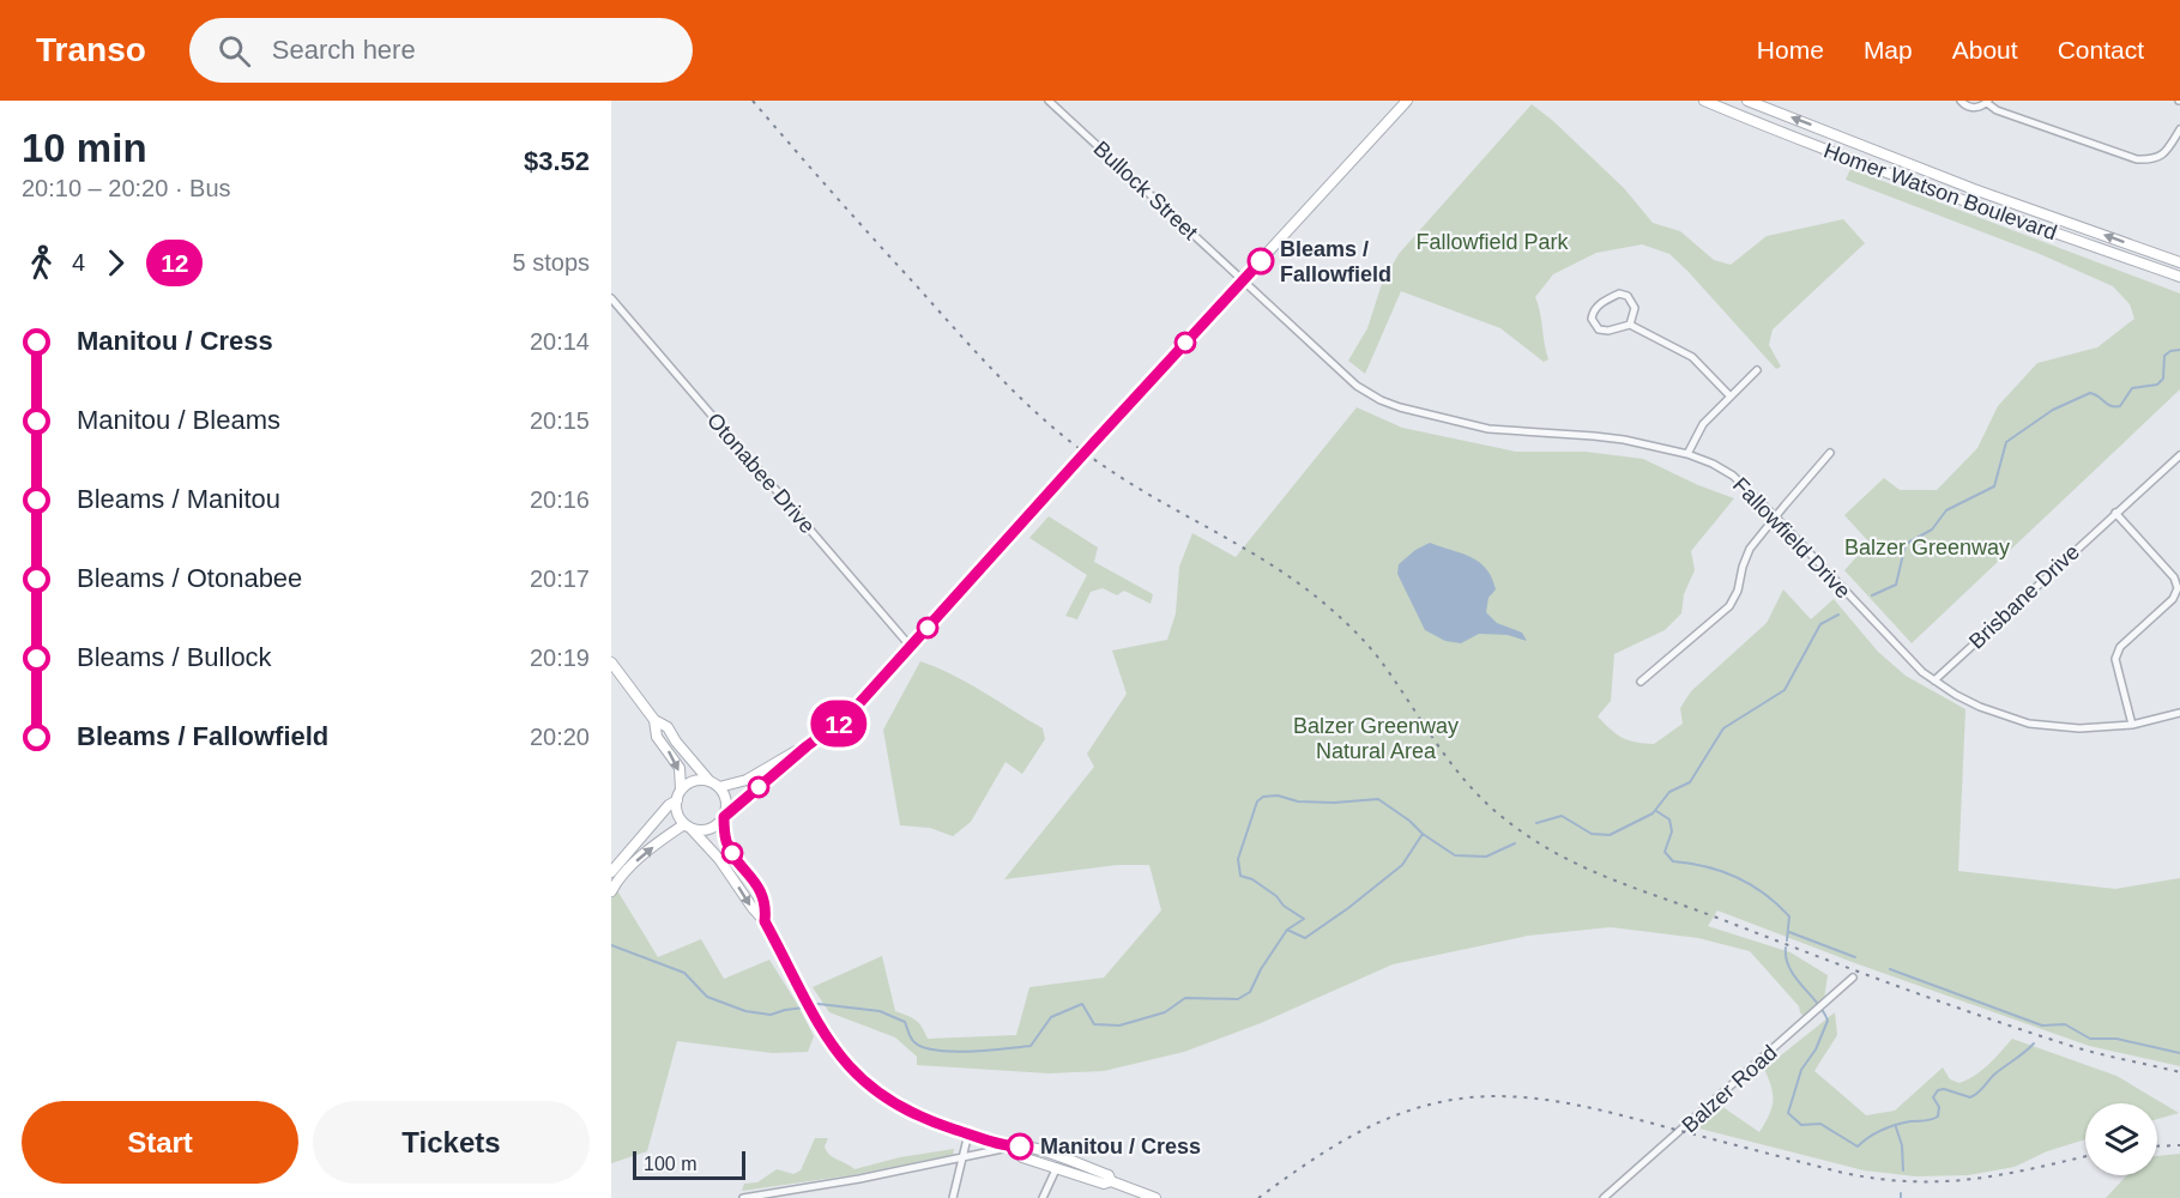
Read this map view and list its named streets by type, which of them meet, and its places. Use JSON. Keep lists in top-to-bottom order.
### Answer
{
  "streets": {
    "main road": ["Homer Watson Boulevard"],
    "street": [
      "Bullock Street",
      "Otonabee Drive",
      "Fallowfield Drive",
      "Brisbane Drive",
      "Balzer Road"
    ]
  },
  "crossings": [
    ["Bullock Street", "Fallowfield Drive"],
    ["Fallowfield Drive", "Brisbane Drive"]
  ],
  "parks": ["Fallowfield Park", "Balzer Greenway", "Balzer Greenway Natural Area"],
  "places": ["Bleams / Fallowfield", "Manitou / Cress"],
  "lines": ["bus line 12"],
  "scale_bar": "100 m",
  "page": {
    "header": "Transo",
    "search": "Search here",
    "nav": [
      "Home",
      "Map",
      "About",
      "Contact"
    ],
    "heading": ["10 min", "20:10 – 20:20 · Bus", "$3.52"],
    "on_map": "12",
    "legs": ["4", "12", "5 stops"],
    "list": [
      {
        "name": "Manitou / Cress",
        "value": "20:14"
      },
      {
        "name": "Manitou / Bleams",
        "value": "20:15"
      },
      {
        "name": "Bleams / Manitou",
        "value": "20:16"
      },
      {
        "name": "Bleams / Otonabee",
        "value": "20:17"
      },
      {
        "name": "Bleams / Bullock",
        "value": "20:19"
      },
      {
        "name": "Bleams / Fallowfield",
        "value": "20:20"
      }
    ],
    "buttons": ["Start", "Tickets"],
    "scale": "100 m"
  }
}
